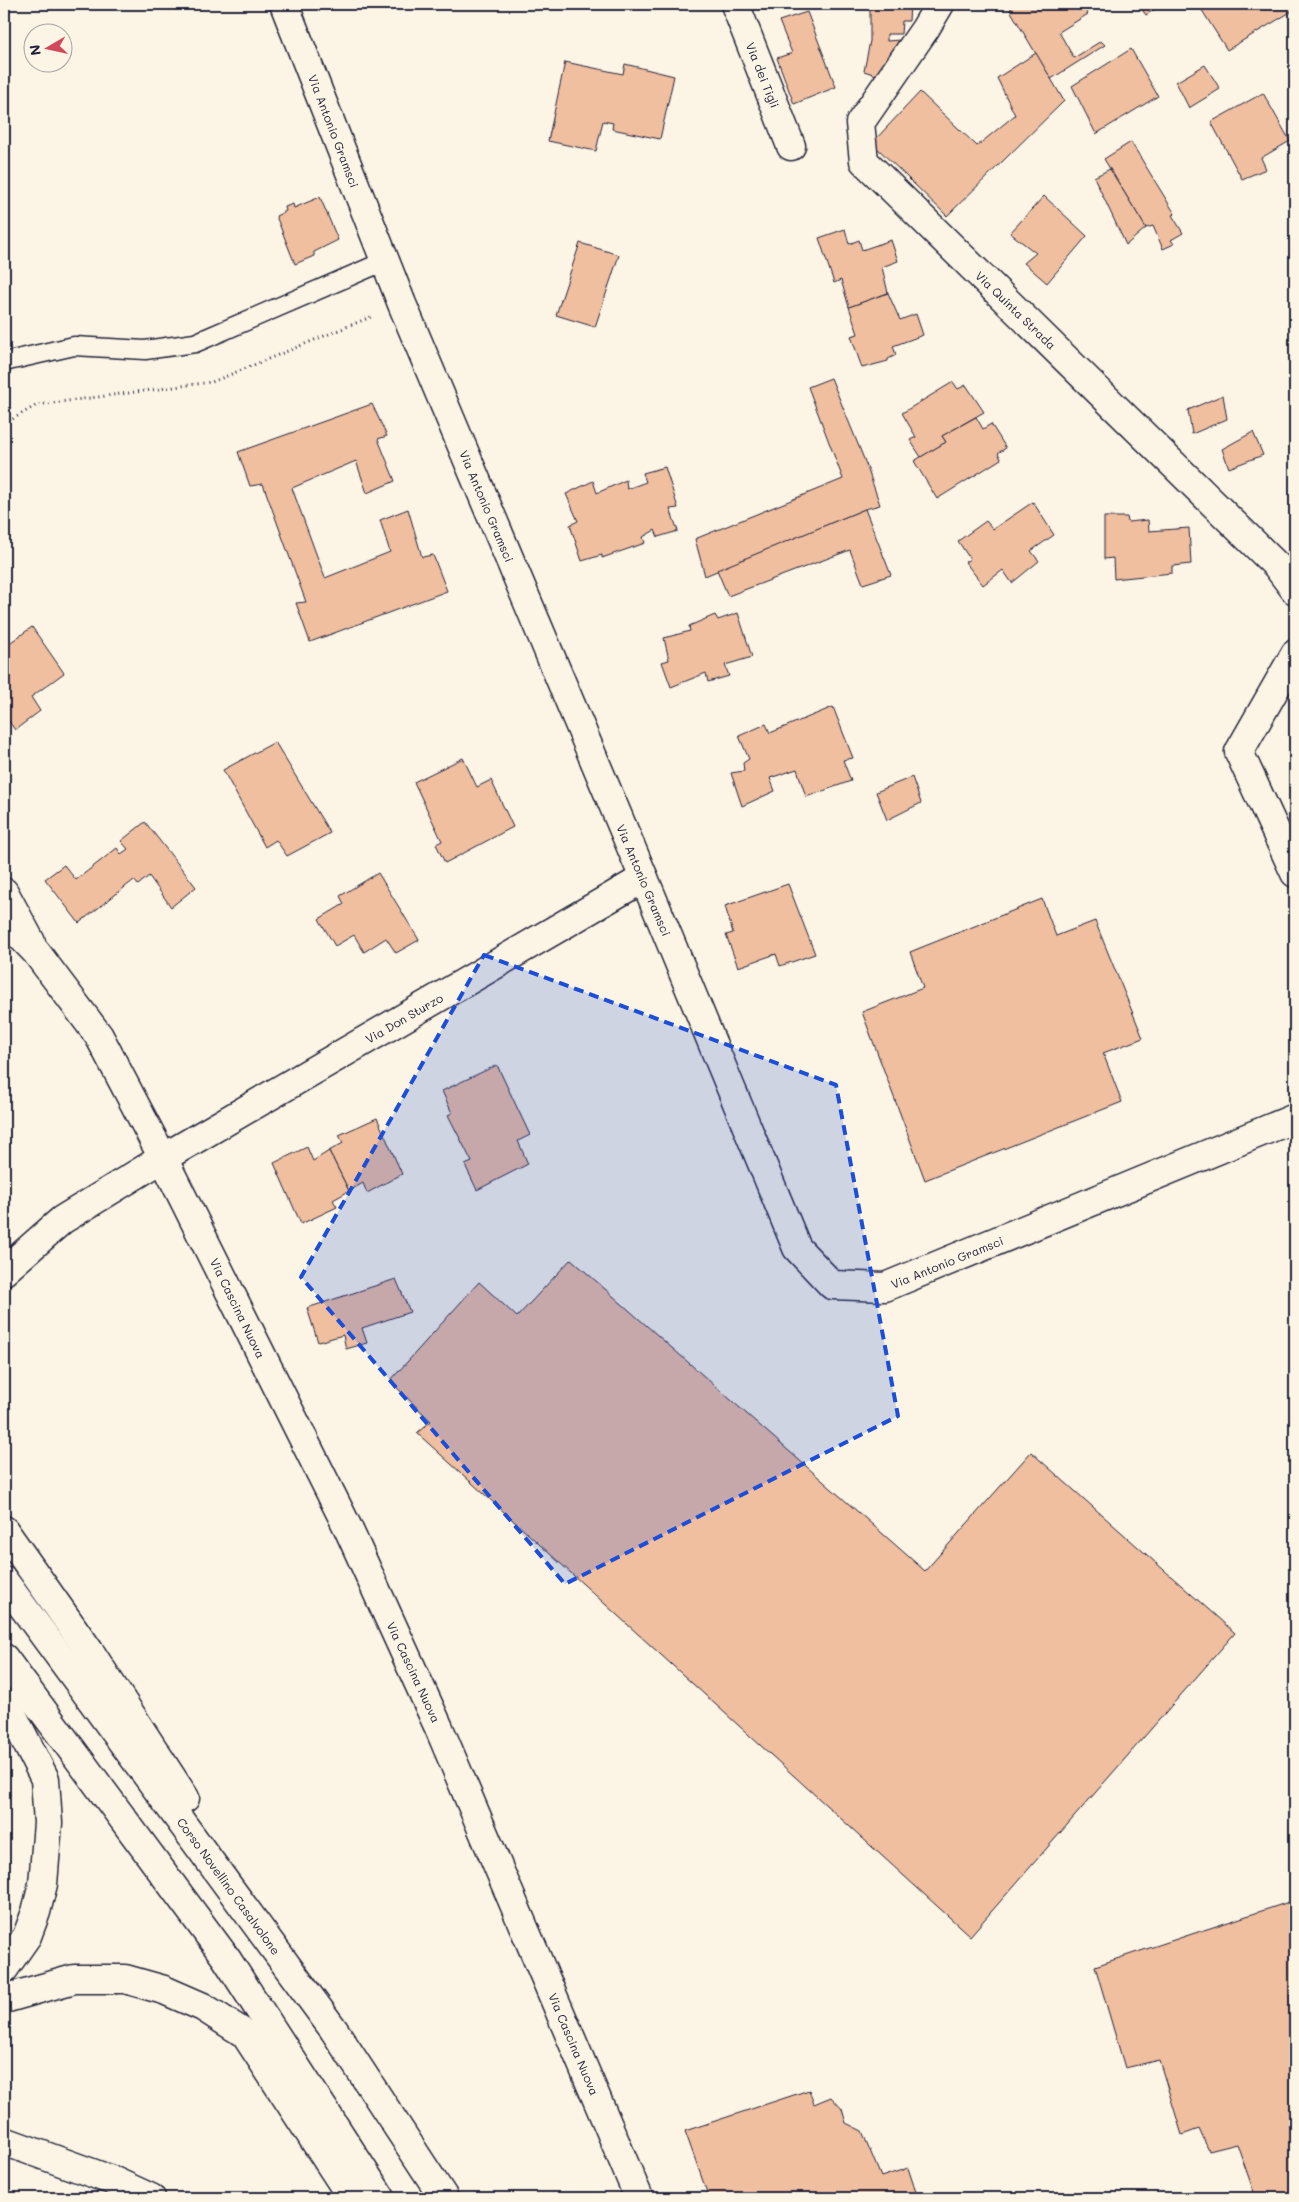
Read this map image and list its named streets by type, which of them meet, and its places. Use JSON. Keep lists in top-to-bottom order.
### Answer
{
  "streets": {
    "main road": [
      "Via dei Tigli",
      "Via Antonio Gramsci",
      "Via Quinta Strada",
      "Via Don Sturzo",
      "Via Cascina Nuova",
      "Corso Novellino Casalvolone"
    ]
  },
  "crossings": [
    ["Via Antonio Gramsci", "Via Don Sturzo"],
    ["Via Don Sturzo", "Via Cascina Nuova"]
  ],
  "north": "left"
}
